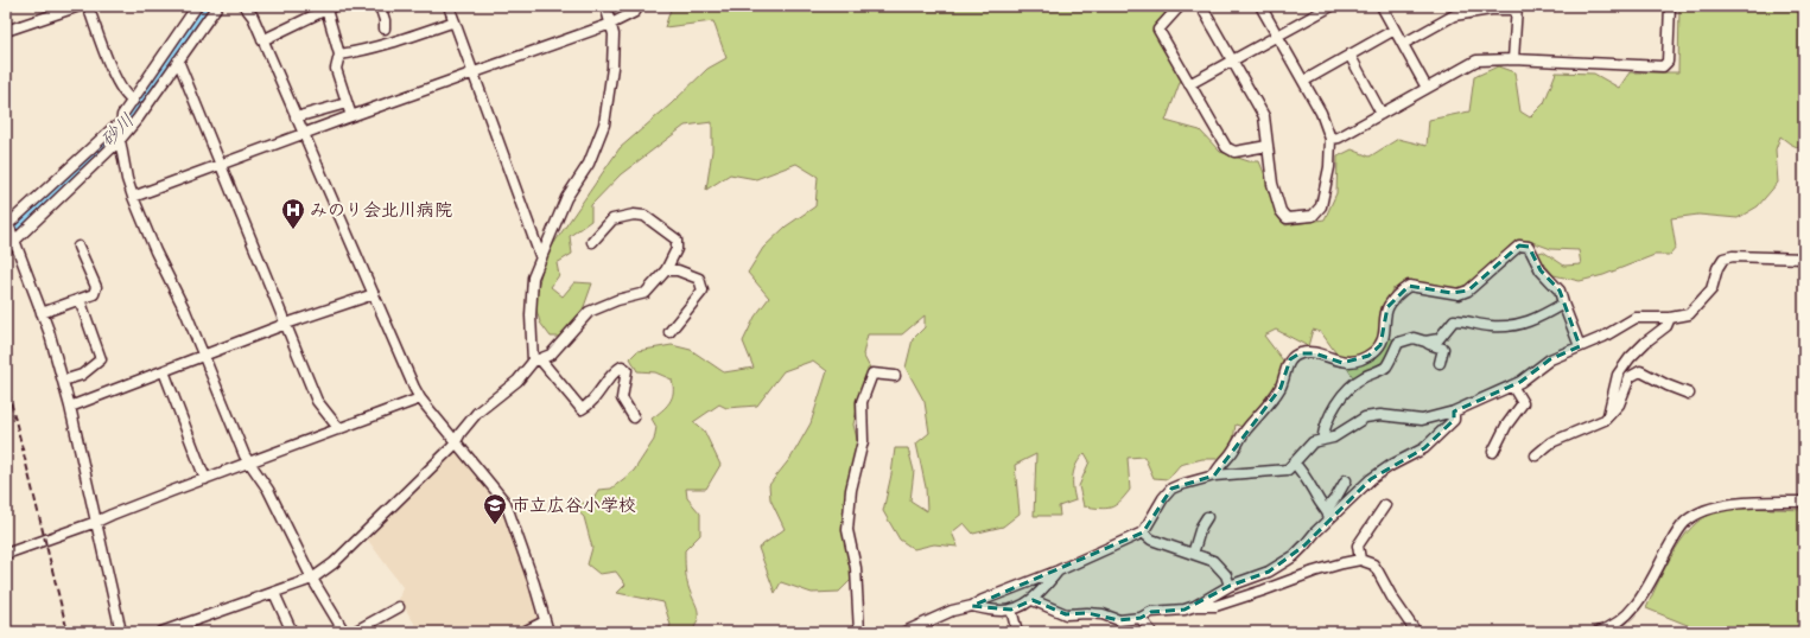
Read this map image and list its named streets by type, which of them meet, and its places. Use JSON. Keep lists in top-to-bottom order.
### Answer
{
  "water": ["砂川"],
  "places": {
    "hospital": ["みのり会北川病院"],
    "school or university": ["市立広谷小学校"]
  }
}
